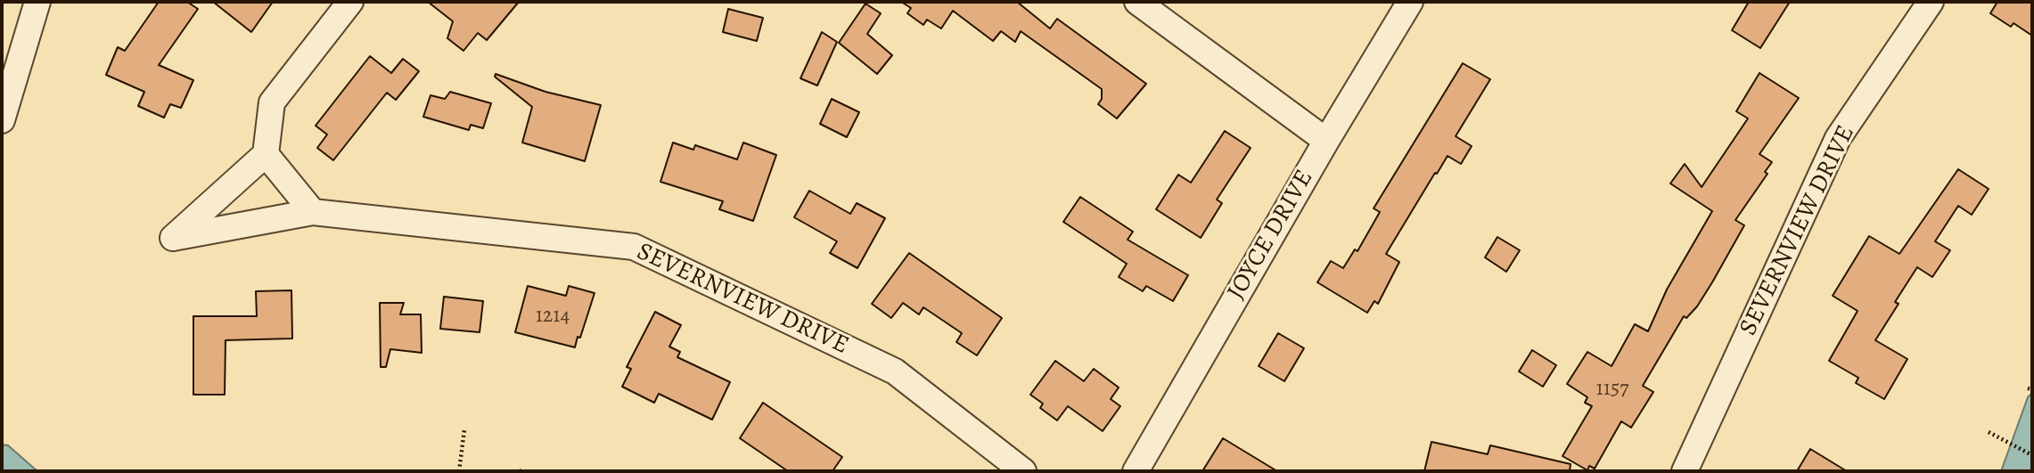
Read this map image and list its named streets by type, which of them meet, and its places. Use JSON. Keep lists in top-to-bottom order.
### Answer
{
  "streets": {
    "street": ["SEVERNVIEW DRIVE", "JOYCE DRIVE"]
  },
  "house_numbers": ["1214", "1157"]
}
